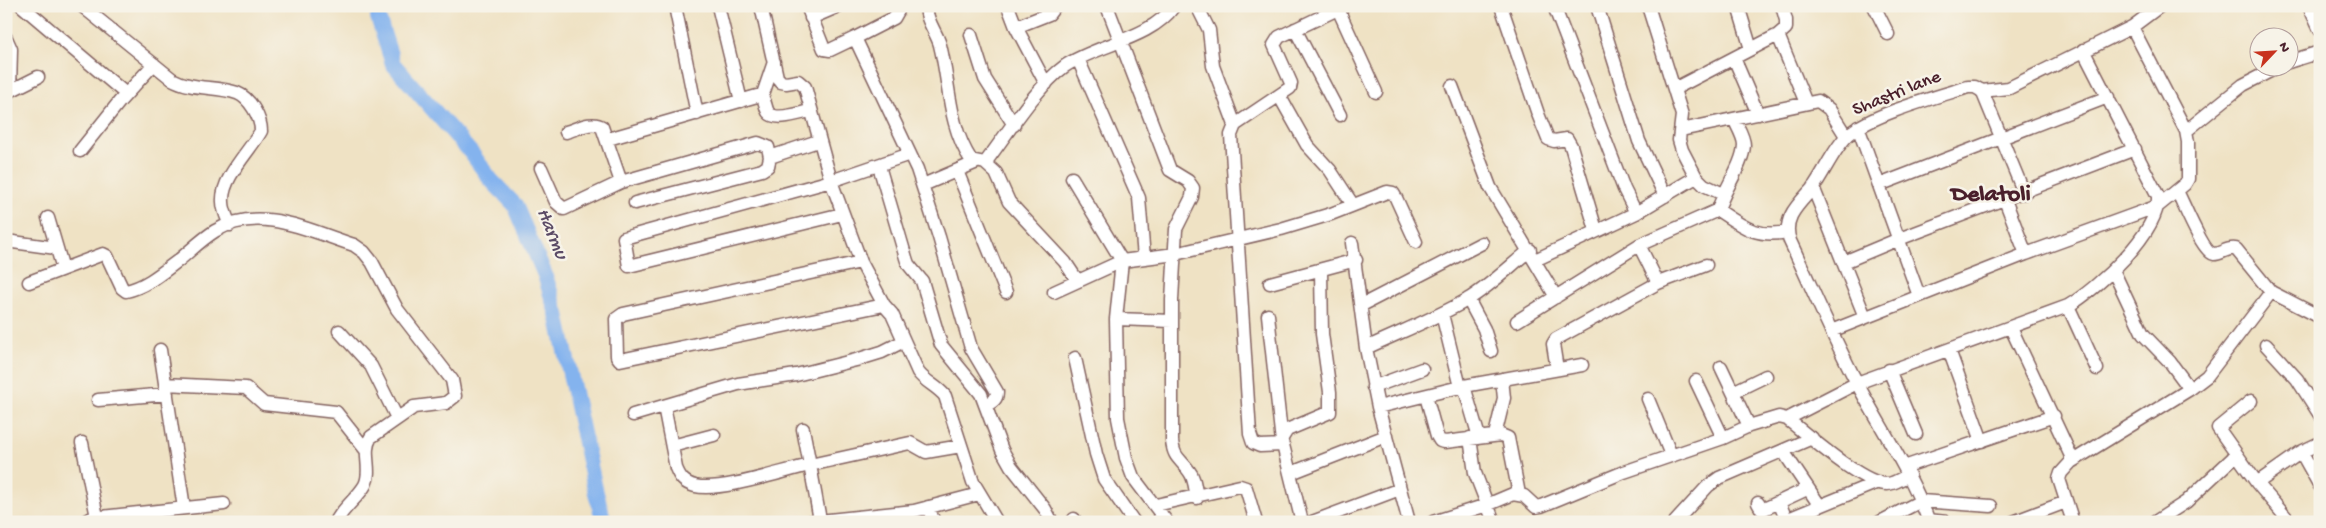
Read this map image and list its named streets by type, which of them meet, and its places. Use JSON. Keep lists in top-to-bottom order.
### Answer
{
  "streets": {
    "street": ["Shastri lane"]
  },
  "districts": ["Delatoli"],
  "water": ["Harmu"],
  "north": "top right"
}
